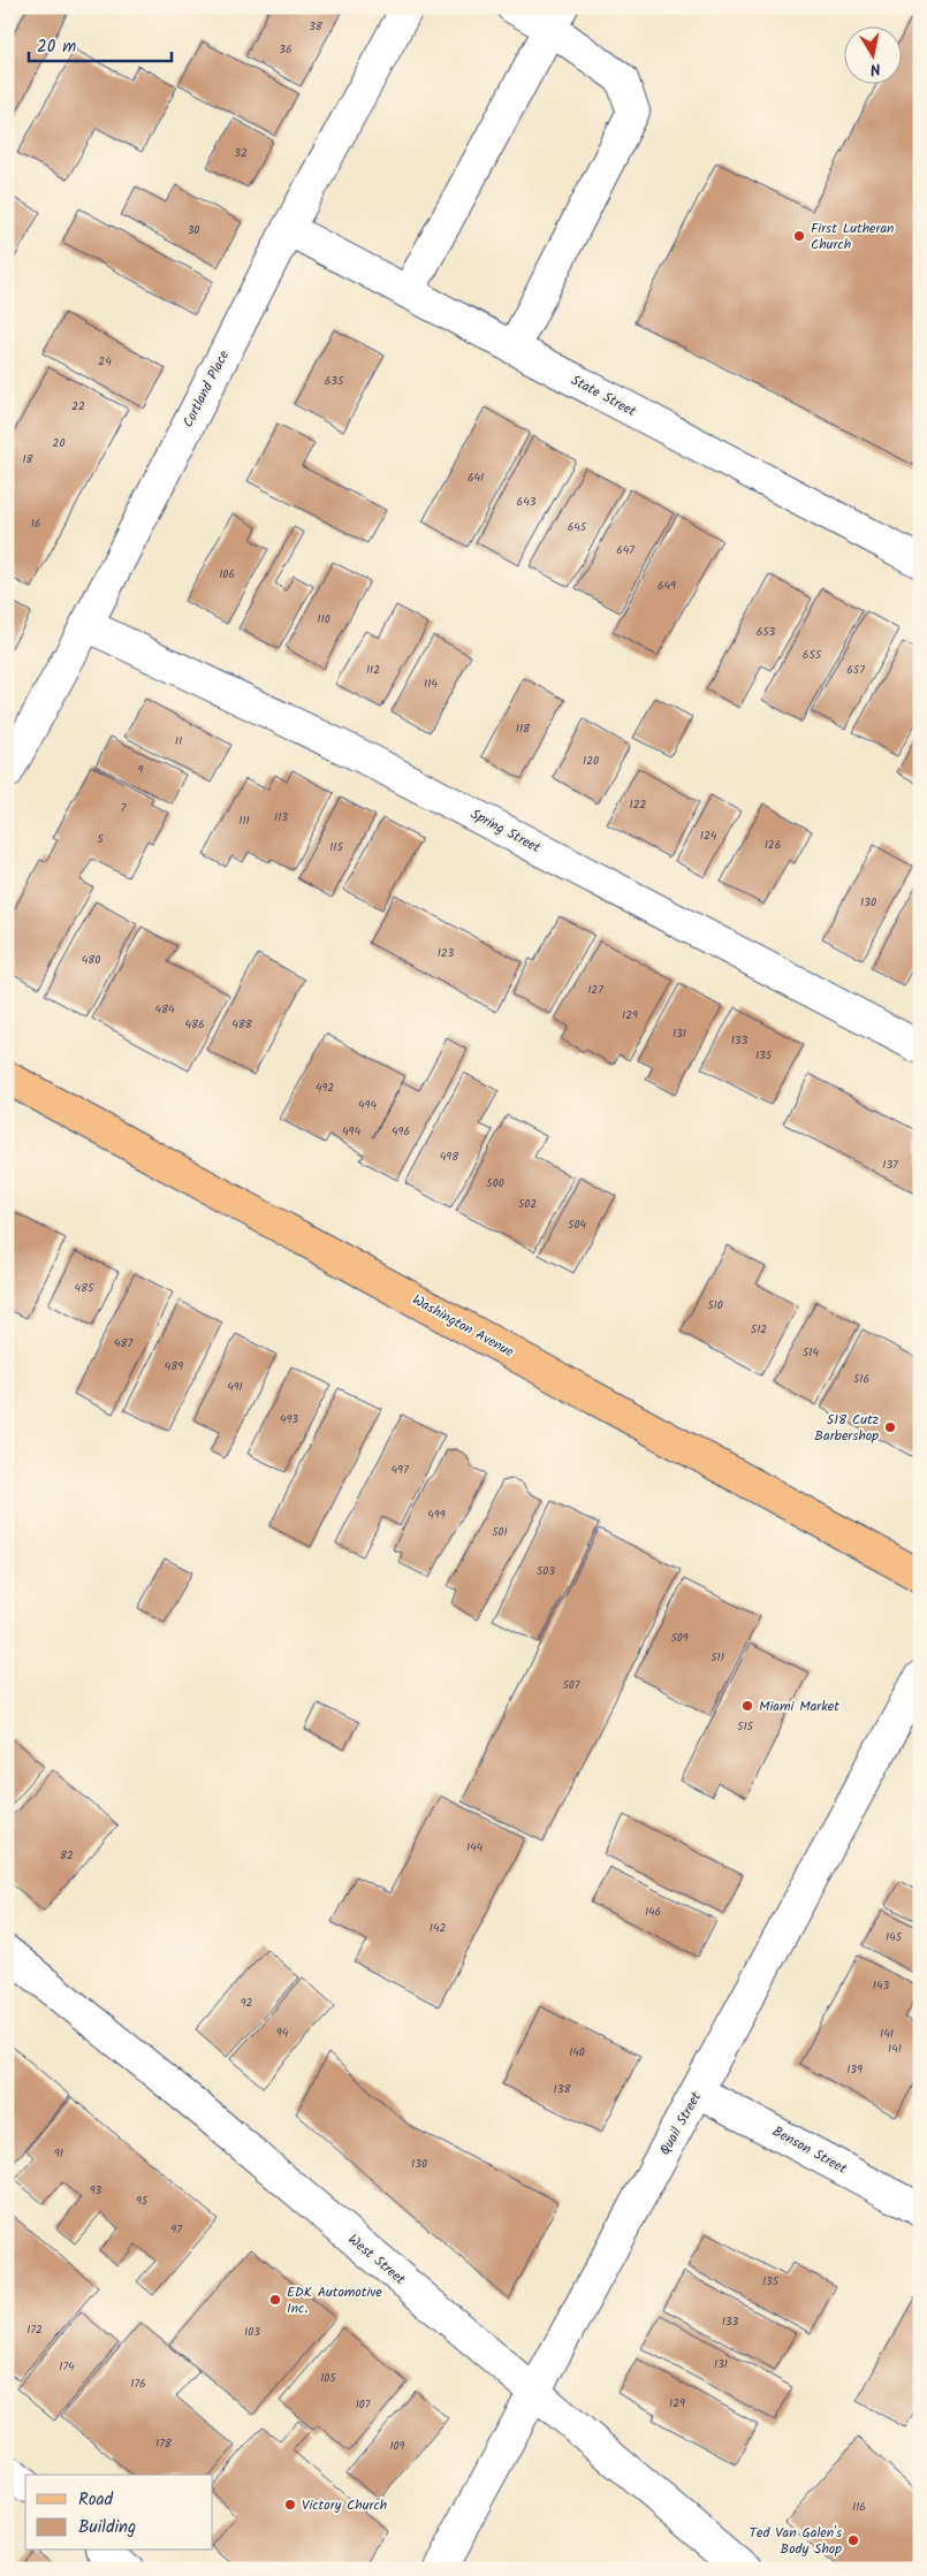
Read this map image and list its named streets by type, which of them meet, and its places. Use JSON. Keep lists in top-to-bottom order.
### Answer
{
  "streets": {
    "main road": ["Washington Avenue"],
    "street": [
      "Cortland Place",
      "State Street",
      "Spring Street",
      "Quail Street",
      "Benson Street",
      "West Street"
    ]
  },
  "crossings": [
    ["Cortland Place", "State Street"],
    ["Cortland Place", "Spring Street"],
    ["Quail Street", "Benson Street"],
    ["Quail Street", "West Street"]
  ],
  "places": [
    "First Lutheran Church",
    "518 Cutz Barbershop",
    "Miami Market",
    "EDK Automotive Inc.",
    "Victory Church",
    "Ted Van Galen's Body Shop"
  ],
  "house_numbers": [
    "38",
    "36",
    "32",
    "30",
    "24",
    "635",
    "22",
    "20",
    "18",
    "641",
    "643",
    "16",
    "645",
    "647",
    "106",
    "649",
    "110",
    "653",
    "655",
    "112",
    "657",
    "114",
    "118",
    "11",
    "120",
    "9",
    "122",
    "7",
    "113",
    "111",
    "124",
    "5",
    "126",
    "115",
    "130",
    "123",
    "480",
    "127",
    "484",
    "129",
    "486",
    "488",
    "131",
    "133",
    "135",
    "492",
    "494",
    "494",
    "496",
    "498",
    "137",
    "500",
    "502",
    "504",
    "485",
    "510",
    "512",
    "487",
    "514",
    "489",
    "516",
    "491",
    "493",
    "497",
    "499",
    "501",
    "503",
    "509",
    "511",
    "507",
    "515",
    "144",
    "82",
    "146",
    "142",
    "145",
    "143",
    "92",
    "94",
    "141",
    "141",
    "140",
    "139",
    "138",
    "91",
    "130",
    "93",
    "95",
    "97",
    "135",
    "133",
    "172",
    "103",
    "131",
    "174",
    "105",
    "176",
    "129",
    "107",
    "178",
    "109",
    "116"
  ],
  "legend": ["Road", "Building"],
  "scale_bar": "20 m",
  "north": "bottom"
}
